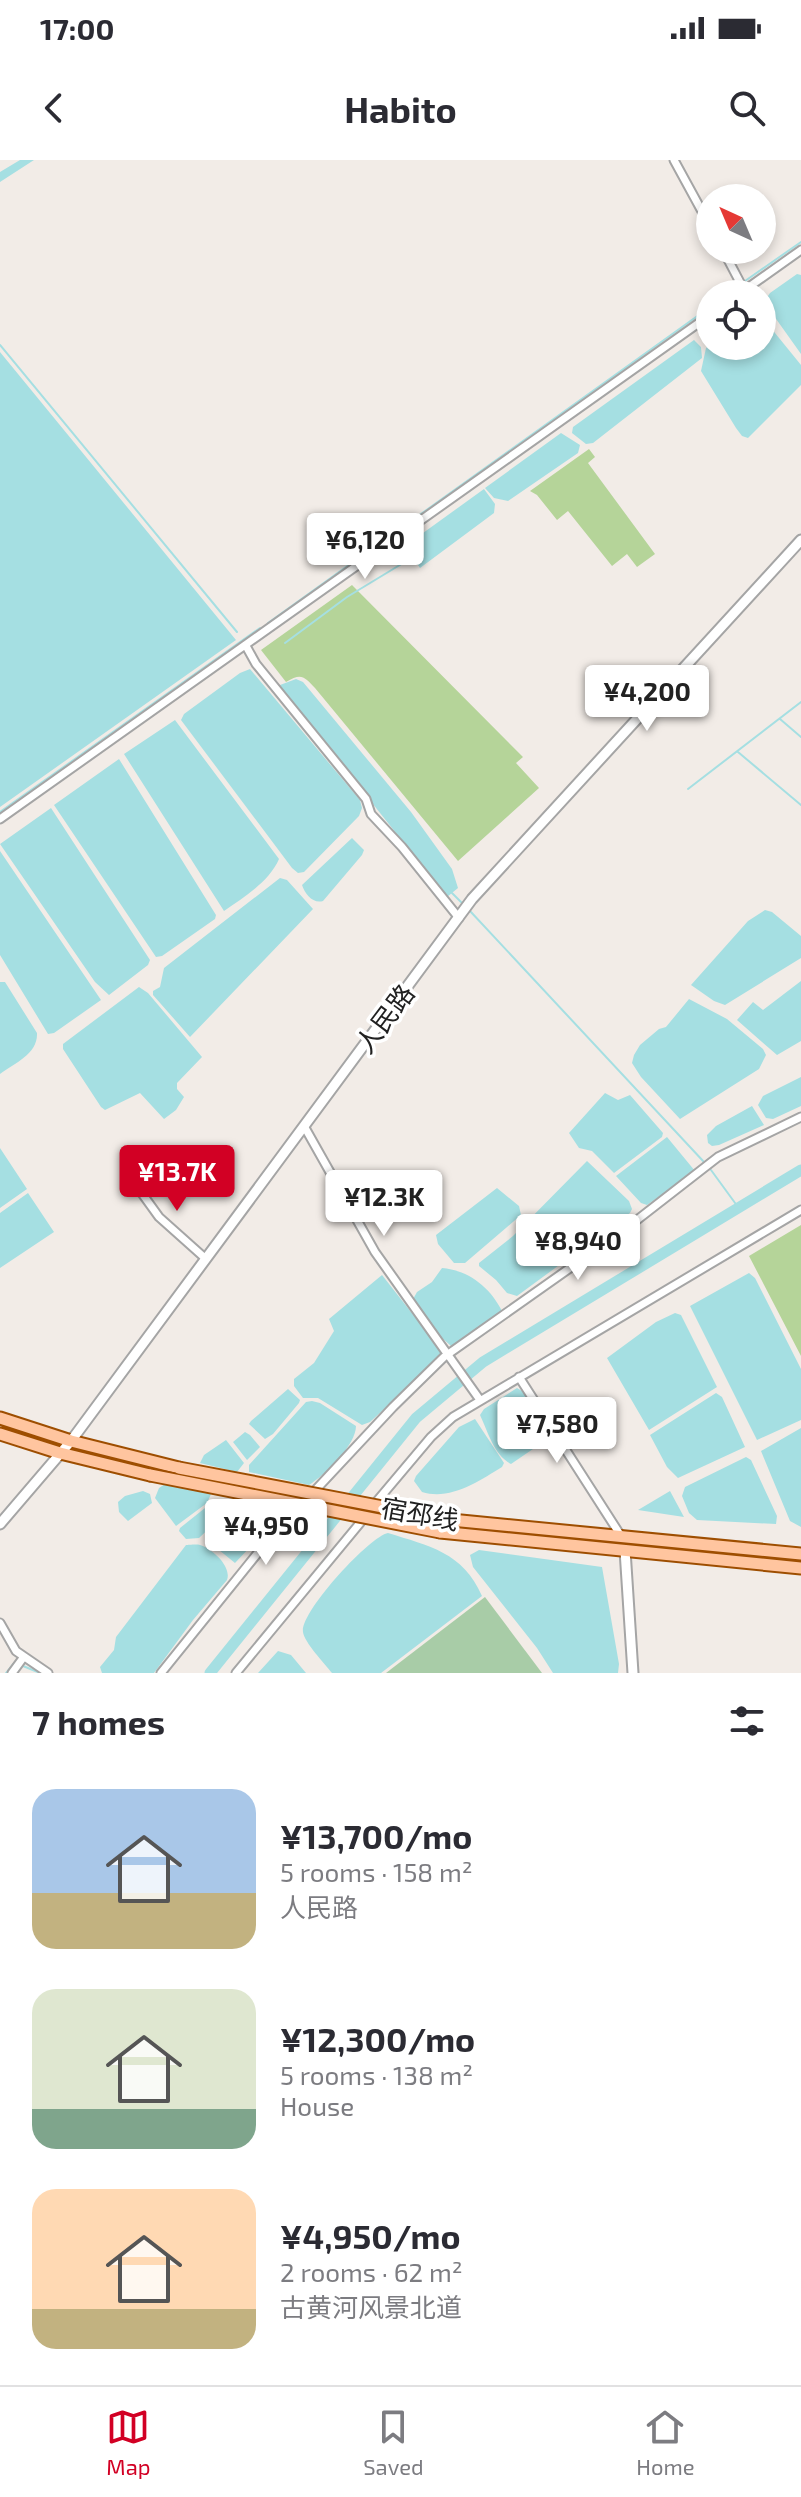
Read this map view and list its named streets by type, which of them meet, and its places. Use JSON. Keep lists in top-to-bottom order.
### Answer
{
  "streets": {
    "main road": ["宿邳线"],
    "street": ["人民路"]
  },
  "crossings": [
    ["人民路", "宿邳线"]
  ],
  "north": "top left",
  "page": {
    "status": "17:00",
    "header": "Habito",
    "price": [
      "¥6,120",
      "¥4,200",
      "¥13.7K",
      "¥12.3K",
      "¥8,940",
      "¥7,580",
      "¥4,950"
    ],
    "heading": "7 homes",
    "list": [
      {
        "name": "¥13,700/mo",
        "note": "5 rooms · 158 m² · 人民路"
      },
      {
        "name": "¥12,300/mo",
        "note": "5 rooms · 138 m² · House"
      },
      {
        "name": "¥4,950/mo",
        "note": "2 rooms · 62 m² · 古黄河风景北道"
      }
    ],
    "tabs": ["Map", "Saved", "Home"]
  }
}
